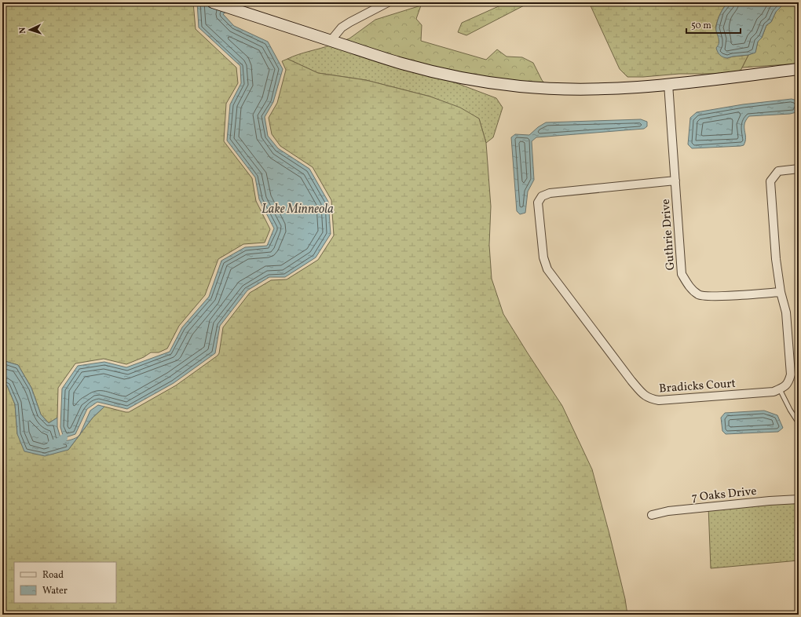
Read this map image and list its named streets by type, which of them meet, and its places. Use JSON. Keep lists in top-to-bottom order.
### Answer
{
  "streets": {
    "street": ["Guthrie Drive", "Bradicks Court", "7 Oaks Drive"]
  },
  "crossings": [
    ["Guthrie Drive", "Bradicks Court"]
  ],
  "water": ["Lake Minneola"],
  "legend": ["Road", "Water"],
  "scale_bar": "50 m",
  "north": "left"
}
